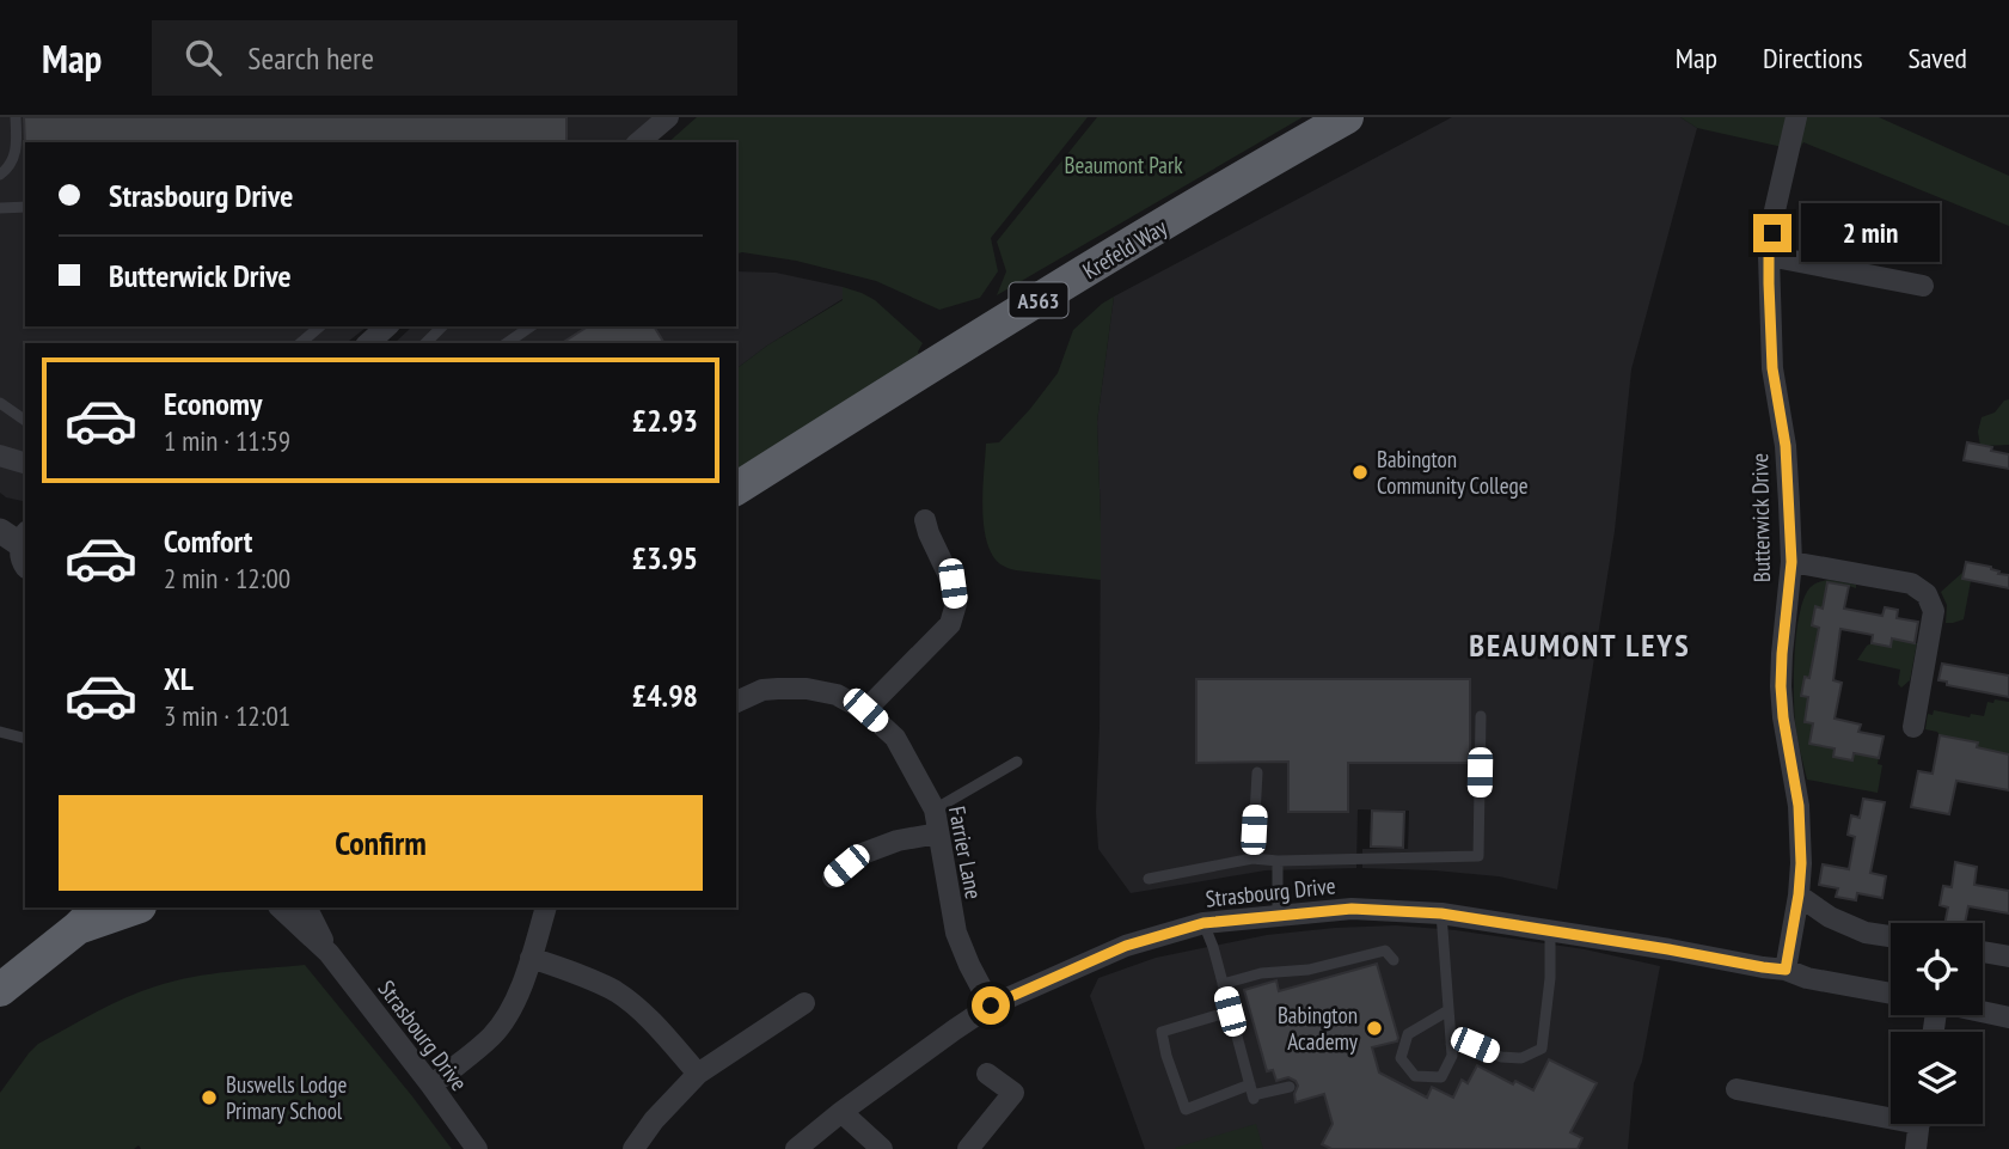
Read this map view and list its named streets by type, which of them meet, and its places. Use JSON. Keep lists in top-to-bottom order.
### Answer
{
  "streets": {
    "highway": ["Krefeld Way", "A563"],
    "street": ["Butterwick Drive", "Farrier Lane", "Strasbourg Drive"]
  },
  "crossings": [
    ["Butterwick Drive", "Strasbourg Drive"],
    ["Farrier Lane", "Strasbourg Drive"]
  ],
  "districts": ["BEAUMONT LEYS"],
  "parks": ["Beaumont Park"],
  "places": ["Babington Community College", "Babington Academy", "Buswells Lodge Primary School"],
  "page": {
    "header": "Map",
    "search": "Search here",
    "nav": ["Map", "Directions", "Saved"],
    "banner": ["Strasbourg Drive", "Butterwick Drive"],
    "bubble": "2 min",
    "list": [
      {
        "name": "Economy",
        "note": "1 min · 11:59",
        "value": "£2.93"
      },
      {
        "name": "Comfort",
        "note": "2 min · 12:00",
        "value": "£3.95"
      },
      {
        "name": "XL",
        "note": "3 min · 12:01",
        "value": "£4.98"
      }
    ],
    "buttons": "Confirm"
  }
}
